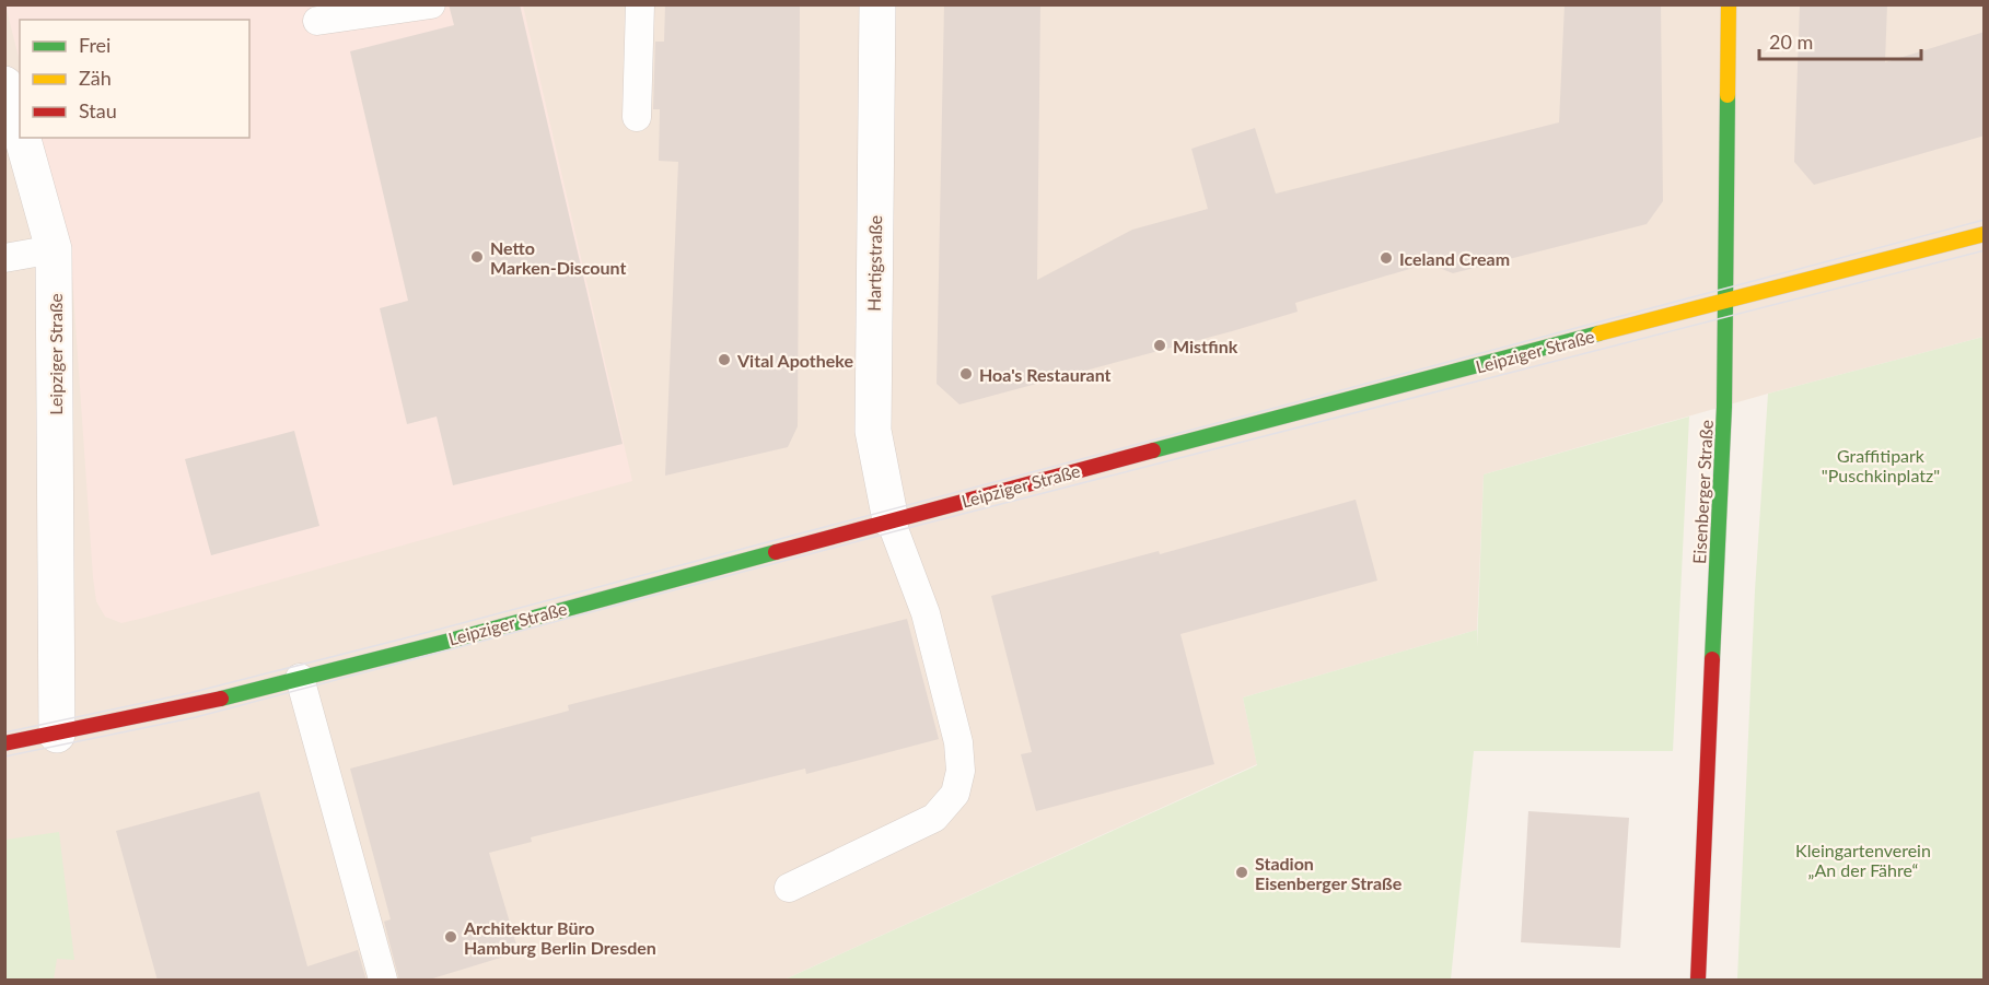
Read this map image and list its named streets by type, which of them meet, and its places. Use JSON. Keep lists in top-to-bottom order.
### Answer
{
  "streets": {
    "main road": ["Leipziger Straße", "Eisenberger Straße"],
    "street": ["Hartigstraße"]
  },
  "crossings": [
    ["Hartigstraße", "Leipziger Straße"],
    ["Leipziger Straße", "Eisenberger Straße"]
  ],
  "parks": ["Graffitipark \"Puschkinplatz\"", "Kleingartenverein „An der Fähre“"],
  "places": [
    "Netto Marken-Discount",
    "Iceland Cream",
    "Mistfink",
    "Vital Apotheke",
    "Hoa's Restaurant",
    "Stadion Eisenberger Straße",
    "Architektur Büro Hamburg Berlin Dresden"
  ],
  "legend": ["Frei", "Zäh", "Stau"],
  "scale_bar": "20 m"
}
